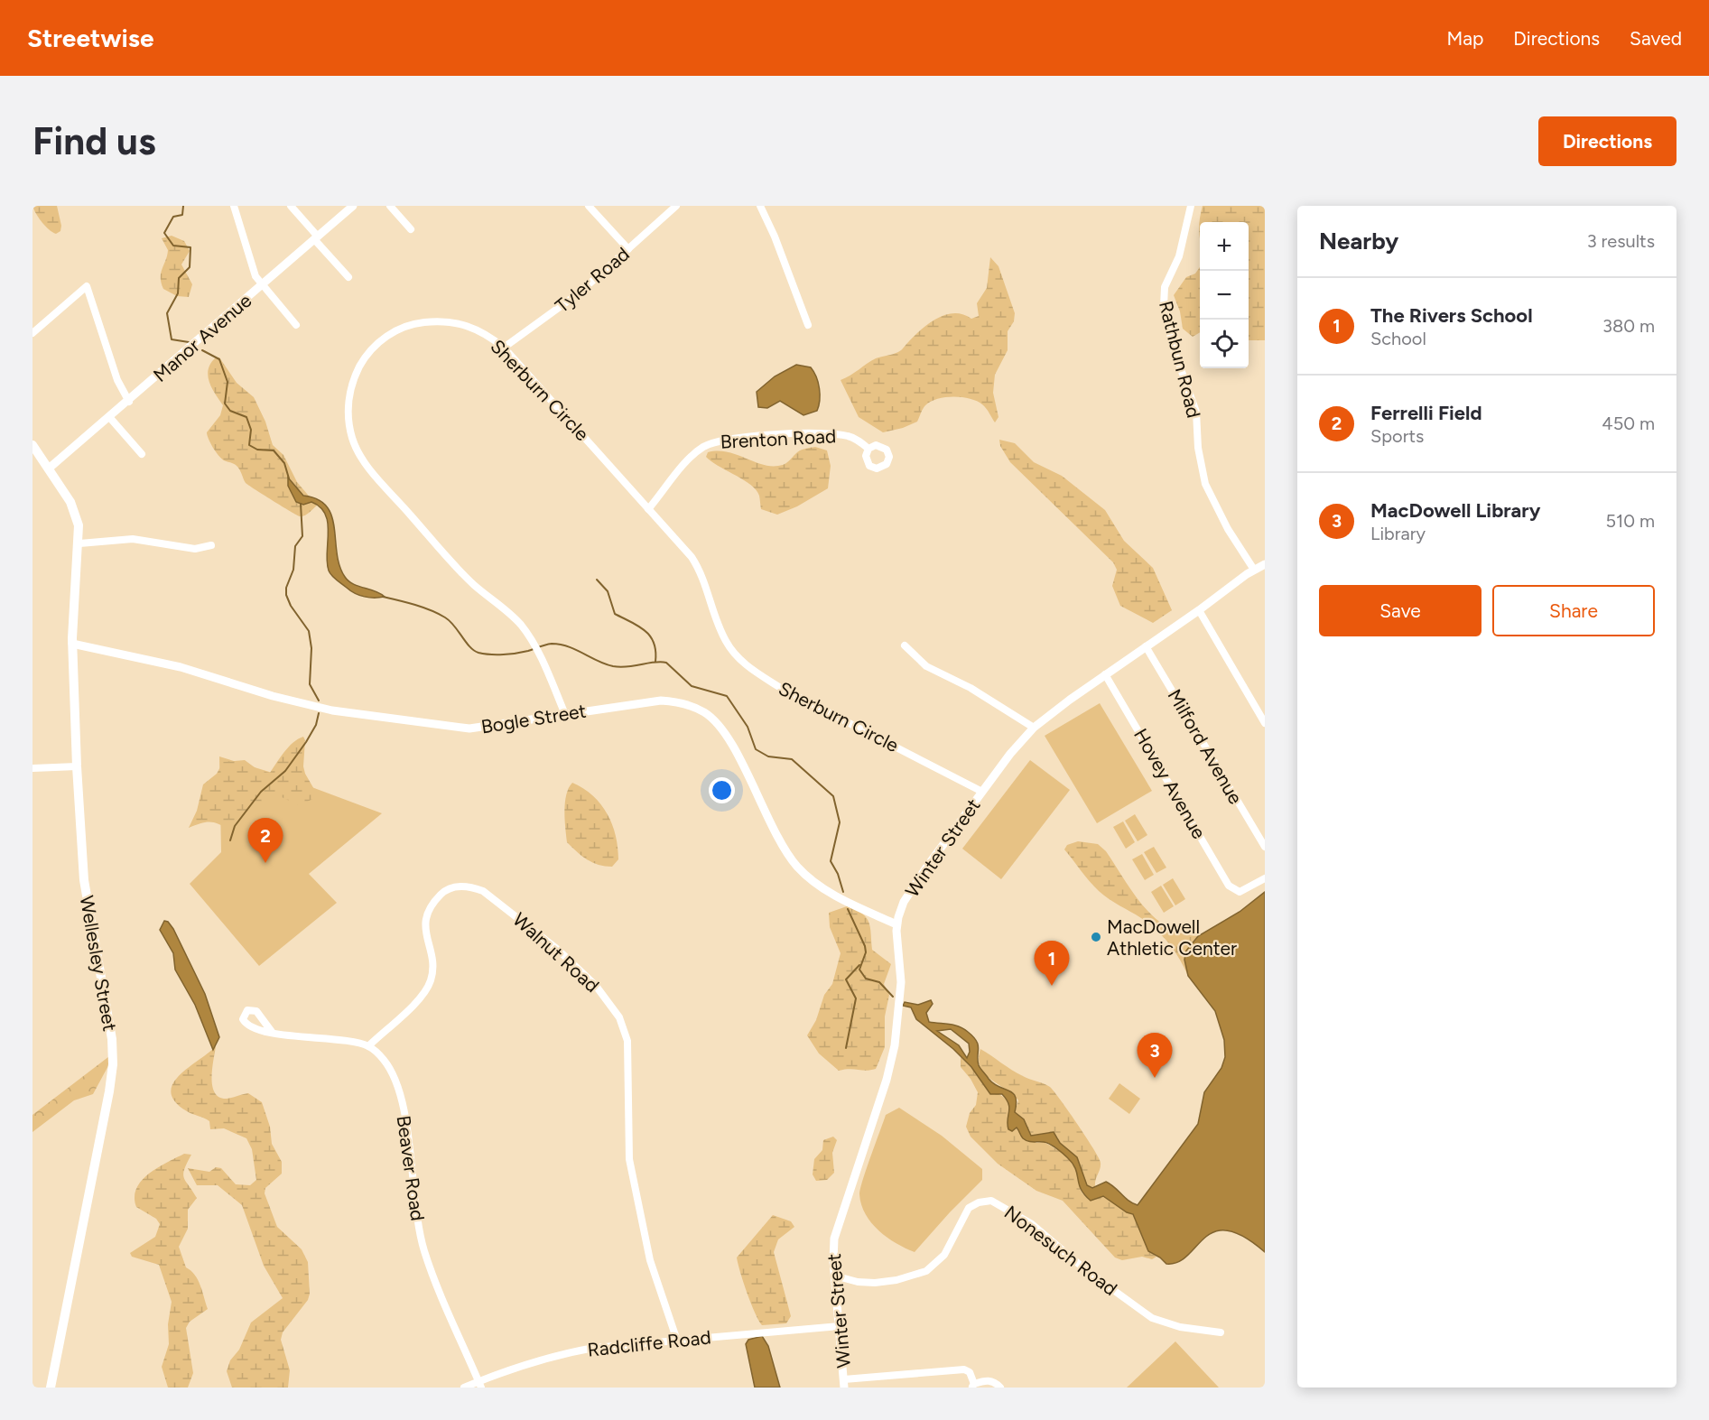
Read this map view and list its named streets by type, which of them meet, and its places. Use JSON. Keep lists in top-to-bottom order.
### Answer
{
  "streets": {
    "main road": ["Wellesley Street"],
    "street": [
      "Tyler Road",
      "Manor Avenue",
      "Rathbun Road",
      "Sherburn Circle",
      "Brenton Road",
      "Bogle Street",
      "Milford Avenue",
      "Hovey Avenue",
      "Winter Street",
      "Walnut Road",
      "Beaver Road",
      "Nonesuch Road",
      "Radcliffe Road"
    ]
  },
  "crossings": [
    ["Tyler Road", "Sherburn Circle"],
    ["Manor Avenue", "Wellesley Street"],
    ["Rathbun Road", "Winter Street"],
    ["Sherburn Circle", "Brenton Road"],
    ["Sherburn Circle", "Bogle Street"],
    ["Sherburn Circle", "Winter Street"],
    ["Bogle Street", "Winter Street"],
    ["Bogle Street", "Wellesley Street"],
    ["Milford Avenue", "Winter Street"],
    ["Hovey Avenue", "Winter Street"],
    ["Winter Street", "Nonesuch Road"],
    ["Winter Street", "Radcliffe Road"],
    ["Walnut Road", "Beaver Road"],
    ["Walnut Road", "Radcliffe Road"],
    ["Beaver Road", "Radcliffe Road"]
  ],
  "places": ["MacDowell Athletic Center"],
  "page": {
    "header": "Streetwise",
    "nav": ["Map", "Directions", "Saved"],
    "buttons": [
      "Directions",
      ["Save", "Share"]
    ],
    "title": "Find us",
    "heading": ["Nearby", "3 results"],
    "map_buttons": ["+", "−"],
    "list": [
      {
        "mark": "1",
        "name": "The Rivers School",
        "note": "School",
        "value": "380 m"
      },
      {
        "mark": "2",
        "name": "Ferrelli Field",
        "note": "Sports",
        "value": "450 m"
      },
      {
        "mark": "3",
        "name": "MacDowell Library",
        "note": "Library",
        "value": "510 m"
      }
    ],
    "pins": ["2", "1", "3"]
  }
}
